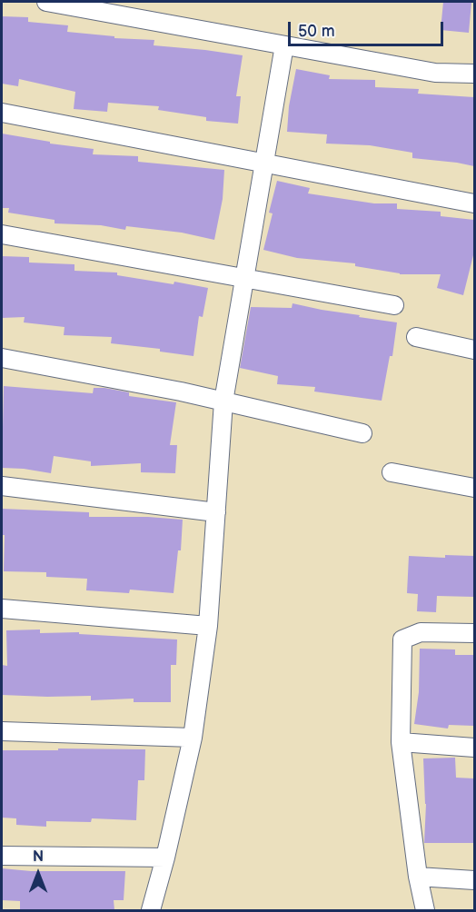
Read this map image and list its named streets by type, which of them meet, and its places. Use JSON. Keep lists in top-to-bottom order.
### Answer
{
  "scale_bar": "50 m",
  "north": "top"
}
